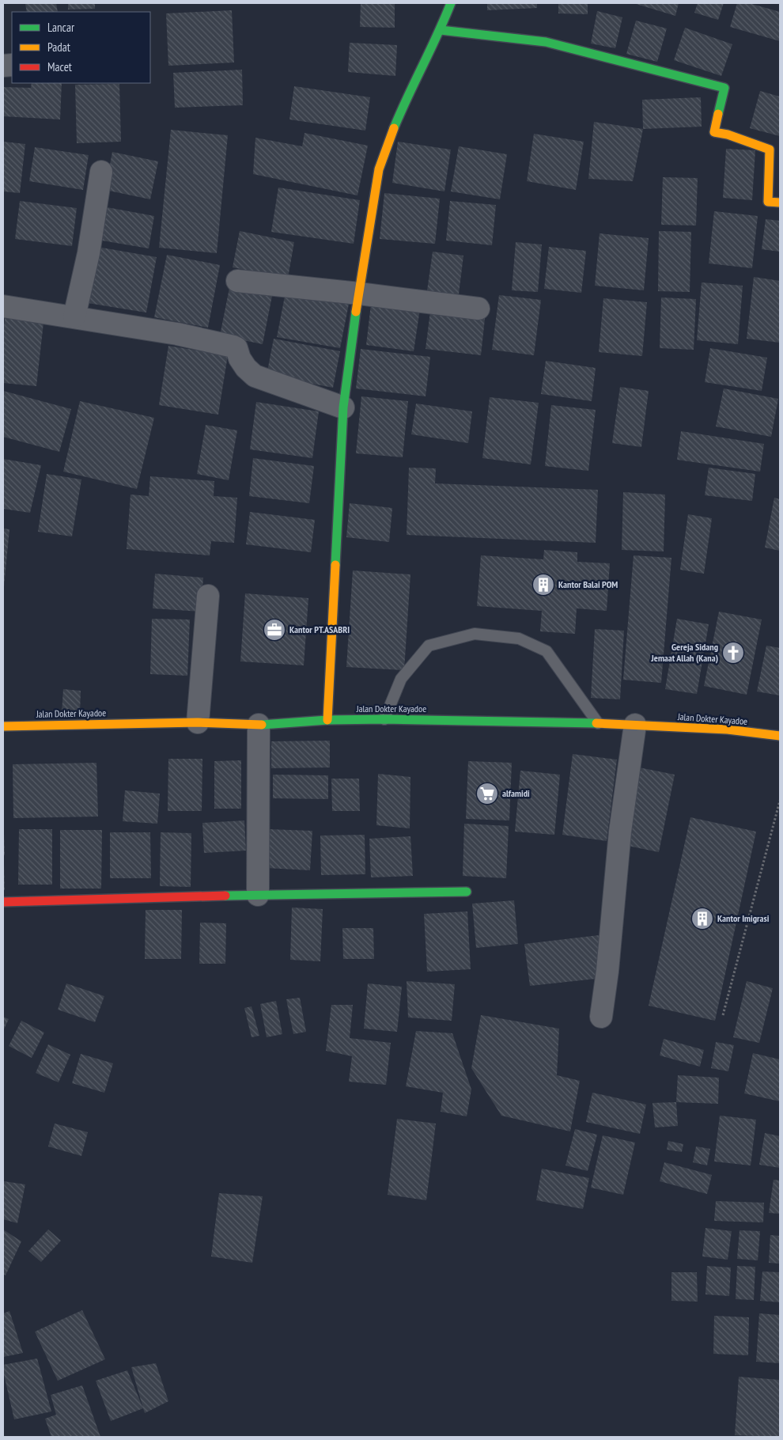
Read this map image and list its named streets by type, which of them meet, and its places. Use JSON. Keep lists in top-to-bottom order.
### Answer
{
  "streets": {
    "street": ["Jalan Dokter Kayadoe"]
  },
  "places": {
    "building": ["Kantor Balai POM", "Kantor Imigrasi"],
    "office": ["Kantor PT.ASABRI"],
    "church": ["Gereja Sidang Jemaat Allah (Kana)"],
    "supermarket": ["alfamidi"]
  },
  "legend": ["Lancar", "Padat", "Macet"]
}
